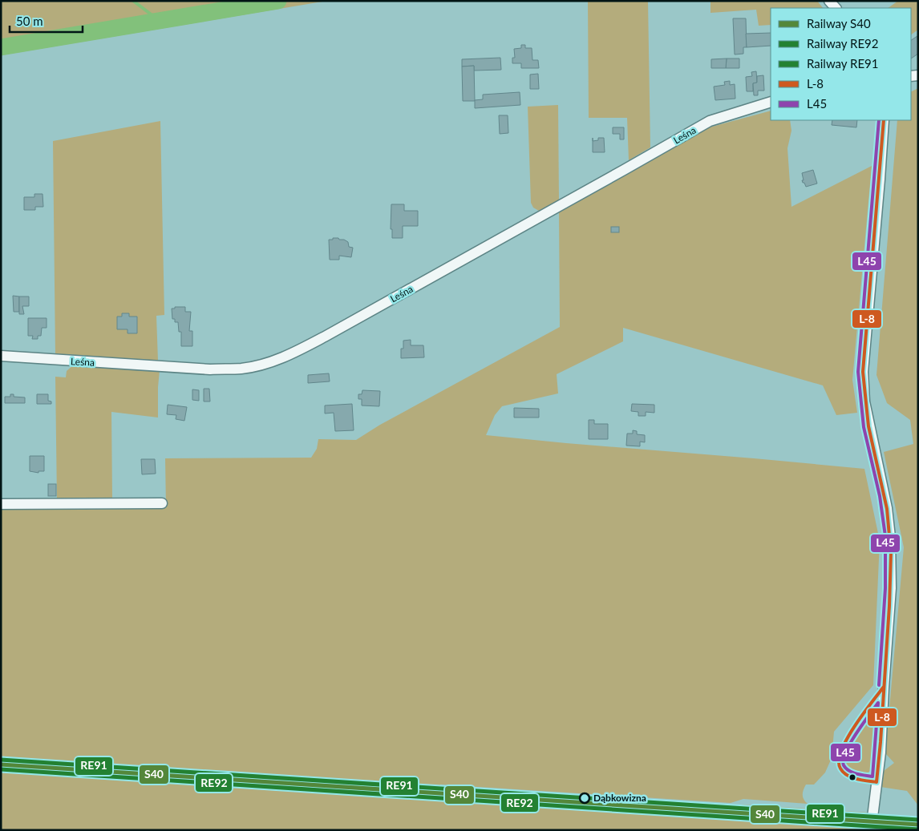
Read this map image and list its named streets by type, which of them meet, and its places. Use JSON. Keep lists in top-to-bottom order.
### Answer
{
  "streets": {
    "street": ["Leśna"]
  },
  "places": ["Dąbkowizna"],
  "lines": [
    "transit line L-8",
    "transit line L45",
    "rail line RE91",
    "rail line S40",
    "rail line RE92"
  ],
  "legend": [
    "Railway S40",
    "Railway RE92",
    "Railway RE91",
    "L-8",
    "L45"
  ],
  "scale_bar": "50 m"
}
